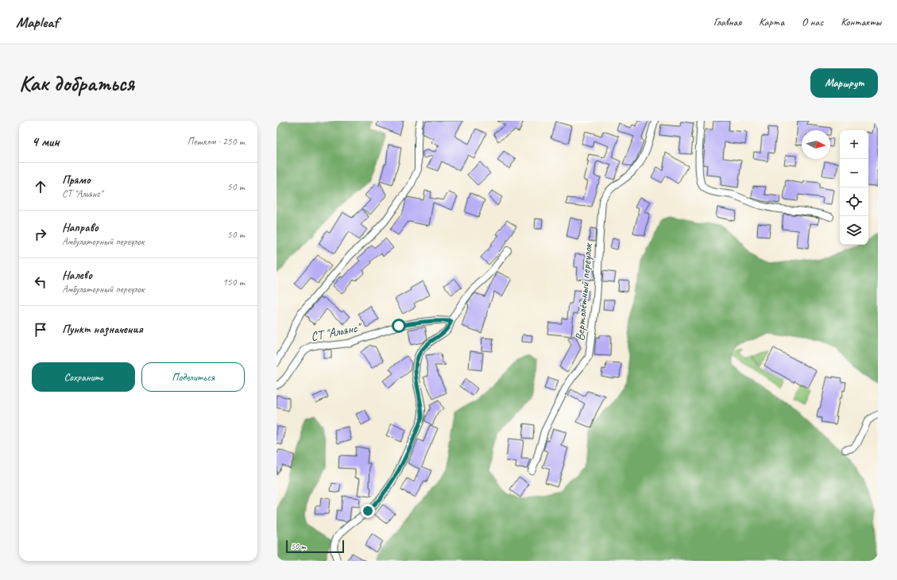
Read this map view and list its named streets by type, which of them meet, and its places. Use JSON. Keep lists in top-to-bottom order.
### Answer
{
  "streets": {
    "street": ["Вертолётный переулок", "СТ \"Альянс\""]
  },
  "scale_bar": "50 m",
  "north": "right",
  "page": {
    "header": "Mapleaf",
    "nav": [
      "Главная",
      "Карта",
      "О нас",
      "Контакты"
    ],
    "buttons": [
      "Маршрут",
      ["Сохранить", "Поделиться"]
    ],
    "title": "Как добраться",
    "heading": ["4 мин", "Пешком · 250 m"],
    "map_buttons": ["+", "−"],
    "list": [
      ["Прямо", "СТ \"Альянс\"", "50 m"],
      ["Направо", "Амбулаторный переулок", "50 m"],
      ["Налево", "Амбулаторный переулок", "150 m"],
      "Пункт назначения"
    ],
    "scale": "50 m"
  }
}
